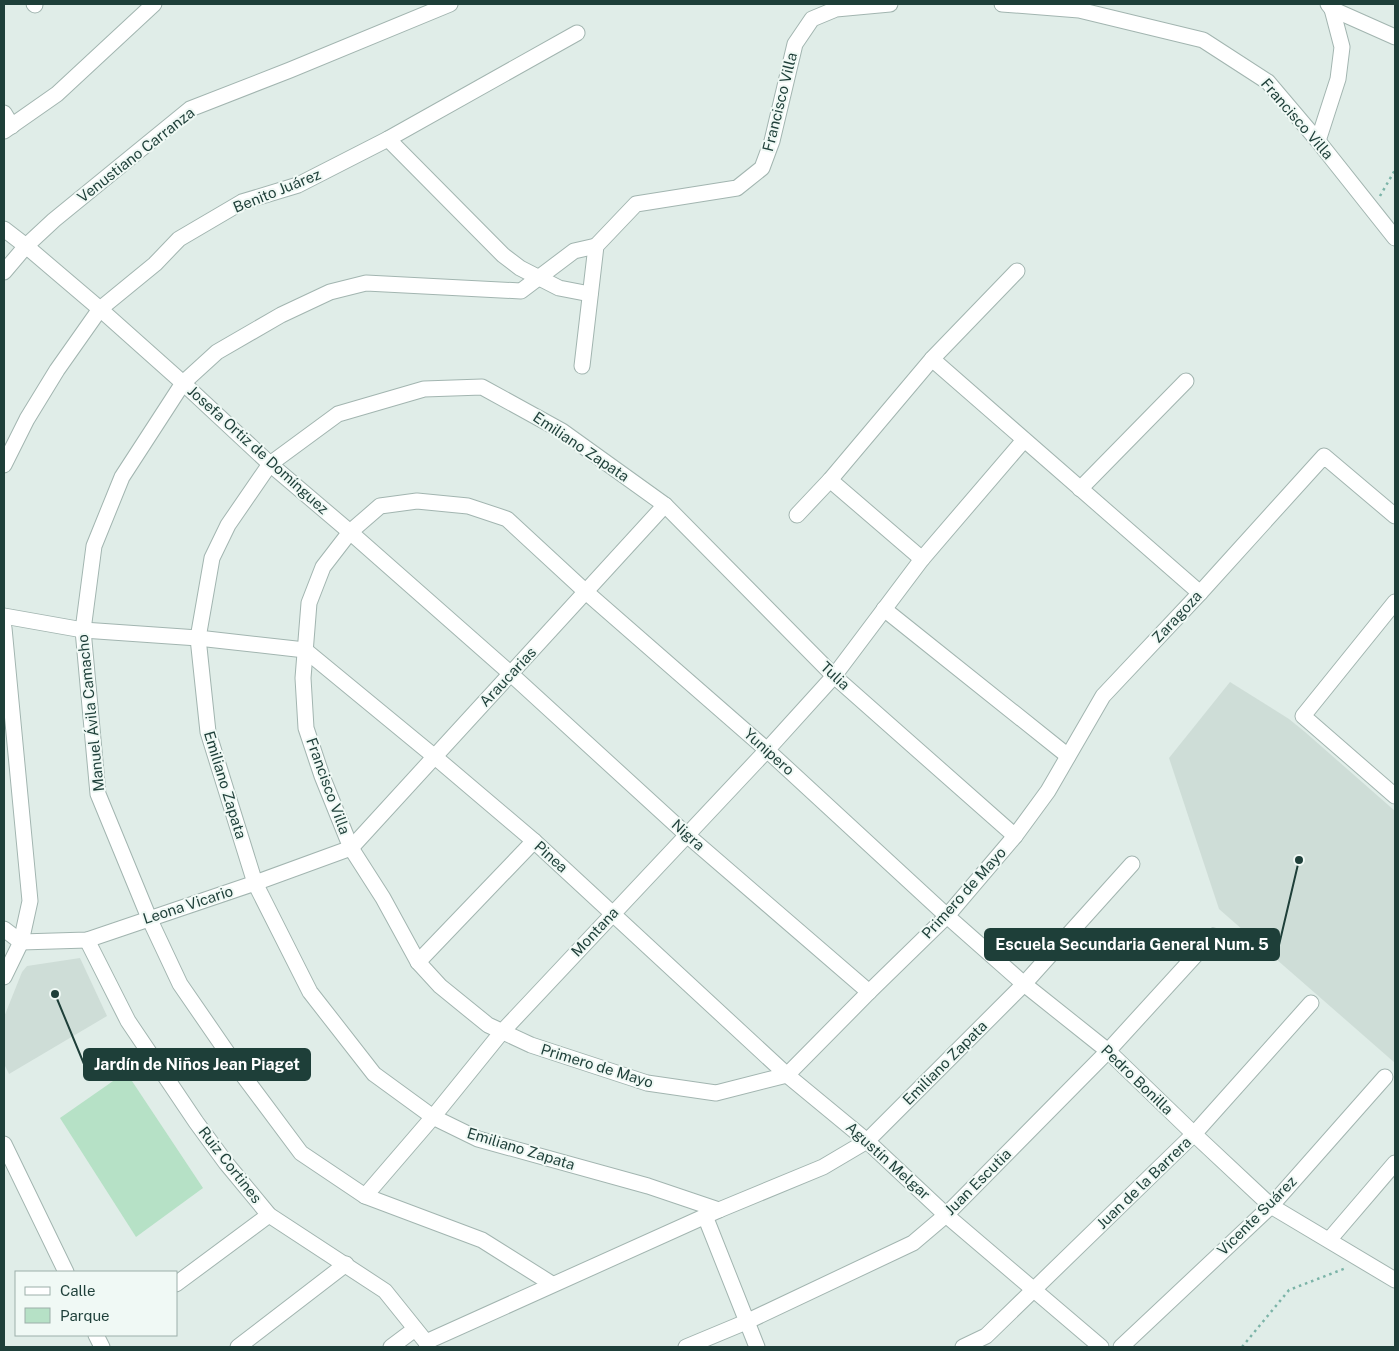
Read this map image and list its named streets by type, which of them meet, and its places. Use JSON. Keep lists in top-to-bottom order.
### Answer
{
  "streets": {
    "street": [
      "Francisco Villa",
      "Venustiano Carranza",
      "Benito Juárez",
      "Emiliano Zapata",
      "Josefa Ortiz de Domínguez",
      "Zaragoza",
      "Tulia",
      "Araucarias",
      "Manuel Ávila Camacho",
      "Yunipero",
      "Nigra",
      "Pinea",
      "Primero de Mayo",
      "Leona Vicario",
      "Montana",
      "Pedro Bonilla",
      "Agustín Melgar",
      "Ruiz Cortines",
      "Juan Escutia",
      "Juan de la Barrera",
      "Vicente Suárez"
    ]
  },
  "crossings": [
    ["Francisco Villa", "Josefa Ortiz de Domínguez"],
    ["Francisco Villa", "Araucarias"],
    ["Francisco Villa", "Manuel Ávila Camacho"],
    ["Francisco Villa", "Yunipero"],
    ["Francisco Villa", "Pinea"],
    ["Francisco Villa", "Primero de Mayo"],
    ["Francisco Villa", "Leona Vicario"],
    ["Venustiano Carranza", "Josefa Ortiz de Domínguez"],
    ["Benito Juárez", "Josefa Ortiz de Domínguez"],
    ["Emiliano Zapata", "Josefa Ortiz de Domínguez"],
    ["Emiliano Zapata", "Tulia"],
    ["Emiliano Zapata", "Araucarias"],
    ["Emiliano Zapata", "Manuel Ávila Camacho"],
    ["Emiliano Zapata", "Leona Vicario"],
    ["Emiliano Zapata", "Montana"],
    ["Emiliano Zapata", "Pedro Bonilla"],
    ["Emiliano Zapata", "Agustín Melgar"],
    ["Emiliano Zapata", "Ruiz Cortines"],
    ["Josefa Ortiz de Domínguez", "Araucarias"],
    ["Josefa Ortiz de Domínguez", "Manuel Ávila Camacho"],
    ["Josefa Ortiz de Domínguez", "Nigra"],
    ["Zaragoza", "Primero de Mayo"],
    ["Tulia", "Araucarias"],
    ["Tulia", "Primero de Mayo"],
    ["Tulia", "Montana"],
    ["Araucarias", "Yunipero"],
    ["Araucarias", "Nigra"],
    ["Araucarias", "Pinea"],
    ["Araucarias", "Primero de Mayo"],
    ["Araucarias", "Leona Vicario"],
    ["Manuel Ávila Camacho", "Leona Vicario"],
    ["Manuel Ávila Camacho", "Montana"],
    ["Yunipero", "Primero de Mayo"],
    ["Yunipero", "Montana"],
    ["Yunipero", "Pedro Bonilla"],
    ["Nigra", "Primero de Mayo"],
    ["Nigra", "Montana"],
    ["Pinea", "Primero de Mayo"],
    ["Pinea", "Montana"],
    ["Pinea", "Agustín Melgar"],
    ["Primero de Mayo", "Leona Vicario"],
    ["Primero de Mayo", "Montana"],
    ["Primero de Mayo", "Pedro Bonilla"],
    ["Primero de Mayo", "Agustín Melgar"],
    ["Leona Vicario", "Ruiz Cortines"],
    ["Pedro Bonilla", "Juan Escutia"],
    ["Pedro Bonilla", "Juan de la Barrera"],
    ["Pedro Bonilla", "Vicente Suárez"],
    ["Agustín Melgar", "Juan Escutia"],
    ["Agustín Melgar", "Juan de la Barrera"]
  ],
  "places": ["Escuela Secundaria General Num. 5", "Jardín de Niños Jean Piaget"],
  "legend": ["Calle", "Parque"]
}
